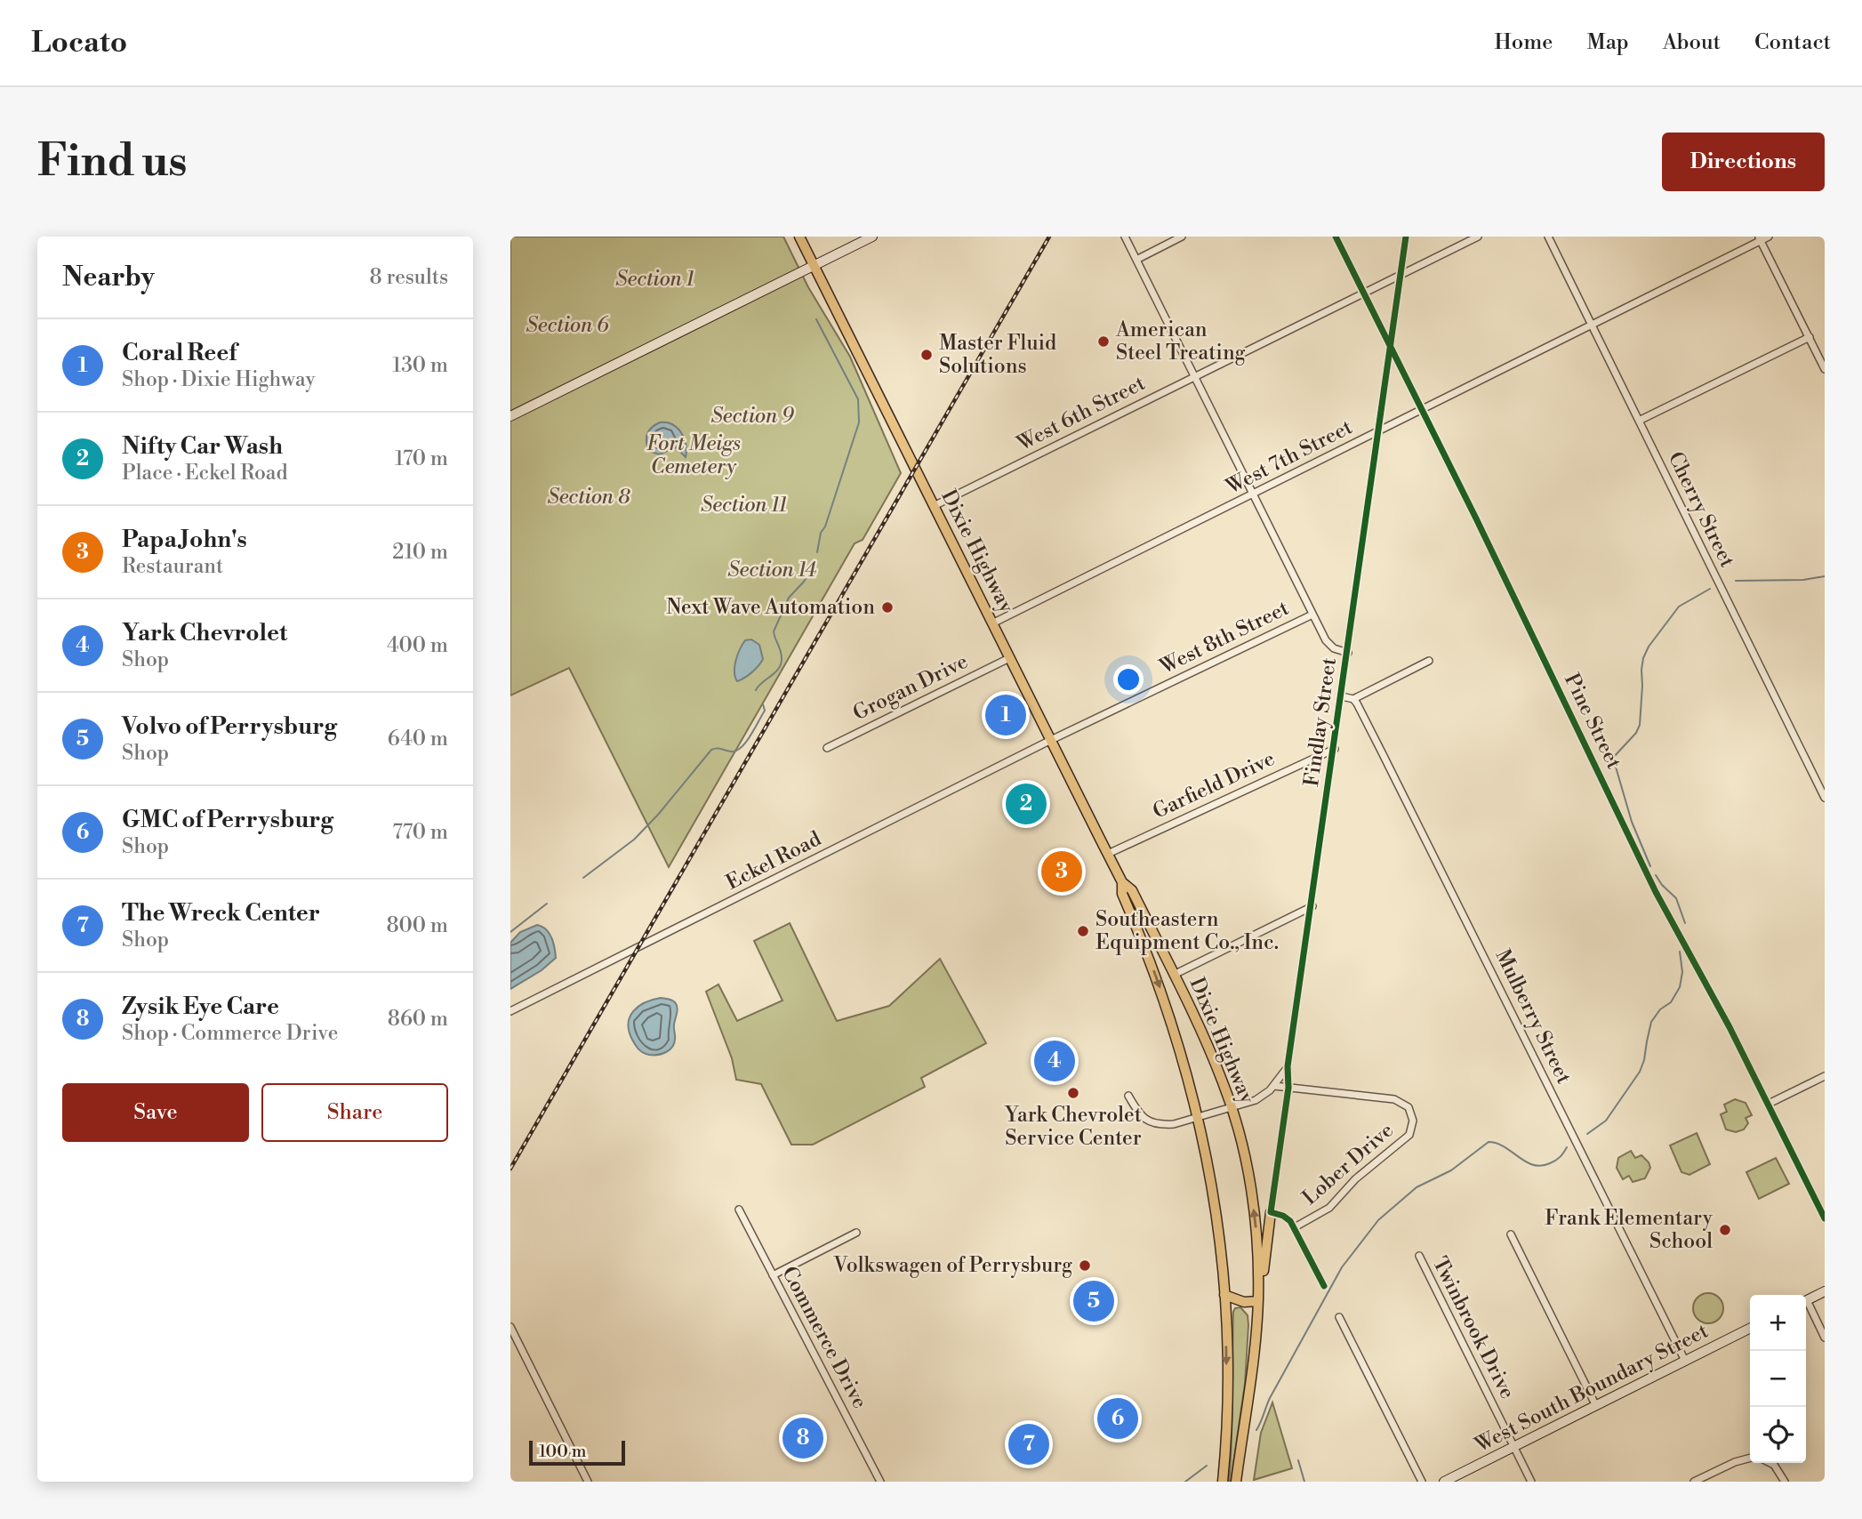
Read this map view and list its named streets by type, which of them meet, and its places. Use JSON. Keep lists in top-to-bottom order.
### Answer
{
  "streets": {
    "main road": ["Dixie Highway", "West South Boundary Street"],
    "street": [
      "West 6th Street",
      "West 7th Street",
      "Cherry Street",
      "West 8th Street",
      "Grogan Drive",
      "Pine Street",
      "Findlay Street",
      "Garfield Drive",
      "Eckel Road",
      "Mulberry Street",
      "Lober Drive",
      "Twinbrook Drive",
      "Commerce Drive"
    ]
  },
  "crossings": [
    ["West 6th Street", "Dixie Highway"],
    ["West 6th Street", "Pine Street"],
    ["West 6th Street", "Findlay Street"],
    ["West 7th Street", "Cherry Street"],
    ["West 7th Street", "Dixie Highway"],
    ["West 7th Street", "Pine Street"],
    ["West 7th Street", "Findlay Street"],
    ["Dixie Highway", "West 8th Street"],
    ["Dixie Highway", "Grogan Drive"],
    ["Dixie Highway", "Findlay Street"],
    ["Dixie Highway", "Garfield Drive"],
    ["Dixie Highway", "Eckel Road"],
    ["West 8th Street", "Eckel Road"],
    ["Pine Street", "Findlay Street"],
    ["Findlay Street", "Garfield Drive"],
    ["Findlay Street", "Lober Drive"],
    ["Mulberry Street", "West South Boundary Street"],
    ["Twinbrook Drive", "West South Boundary Street"]
  ],
  "parks": [
    "Section 1",
    "Section 6",
    "Section 9",
    "Fort Meigs Cemetery",
    "Section 8",
    "Section 11",
    "Section 14"
  ],
  "places": [
    "American Steel Treating",
    "Master Fluid Solutions",
    "Next Wave Automation",
    "Southeastern Equipment Co., Inc.",
    "Yark Chevrolet Service Center",
    "Frank Elementary School",
    "Volkswagen of Perrysburg"
  ],
  "scale_bar": "100 m",
  "page": {
    "header": "Locato",
    "nav": [
      "Home",
      "Map",
      "About",
      "Contact"
    ],
    "buttons": [
      "Directions",
      ["Save", "Share"]
    ],
    "title": "Find us",
    "heading": ["Nearby", "8 results"],
    "list": [
      {
        "mark": "1",
        "name": "Coral Reef",
        "note": "Shop · Dixie Highway",
        "value": "130 m"
      },
      {
        "mark": "2",
        "name": "Nifty Car Wash",
        "note": "Place · Eckel Road",
        "value": "170 m"
      },
      {
        "mark": "3",
        "name": "Papa John's",
        "note": "Restaurant",
        "value": "210 m"
      },
      {
        "mark": "4",
        "name": "Yark Chevrolet",
        "note": "Shop",
        "value": "400 m"
      },
      {
        "mark": "5",
        "name": "Volvo of Perrysburg",
        "note": "Shop",
        "value": "640 m"
      },
      {
        "mark": "6",
        "name": "GMC of Perrysburg",
        "note": "Shop",
        "value": "770 m"
      },
      {
        "mark": "7",
        "name": "The Wreck Center",
        "note": "Shop",
        "value": "800 m"
      },
      {
        "mark": "8",
        "name": "Zysik Eye Care",
        "note": "Shop · Commerce Drive",
        "value": "860 m"
      }
    ],
    "pins": [
      "1",
      "2",
      "3",
      "4",
      "5",
      "6",
      "8",
      "7"
    ],
    "map_buttons": ["+", "−"],
    "scale": "100 m"
  }
}
